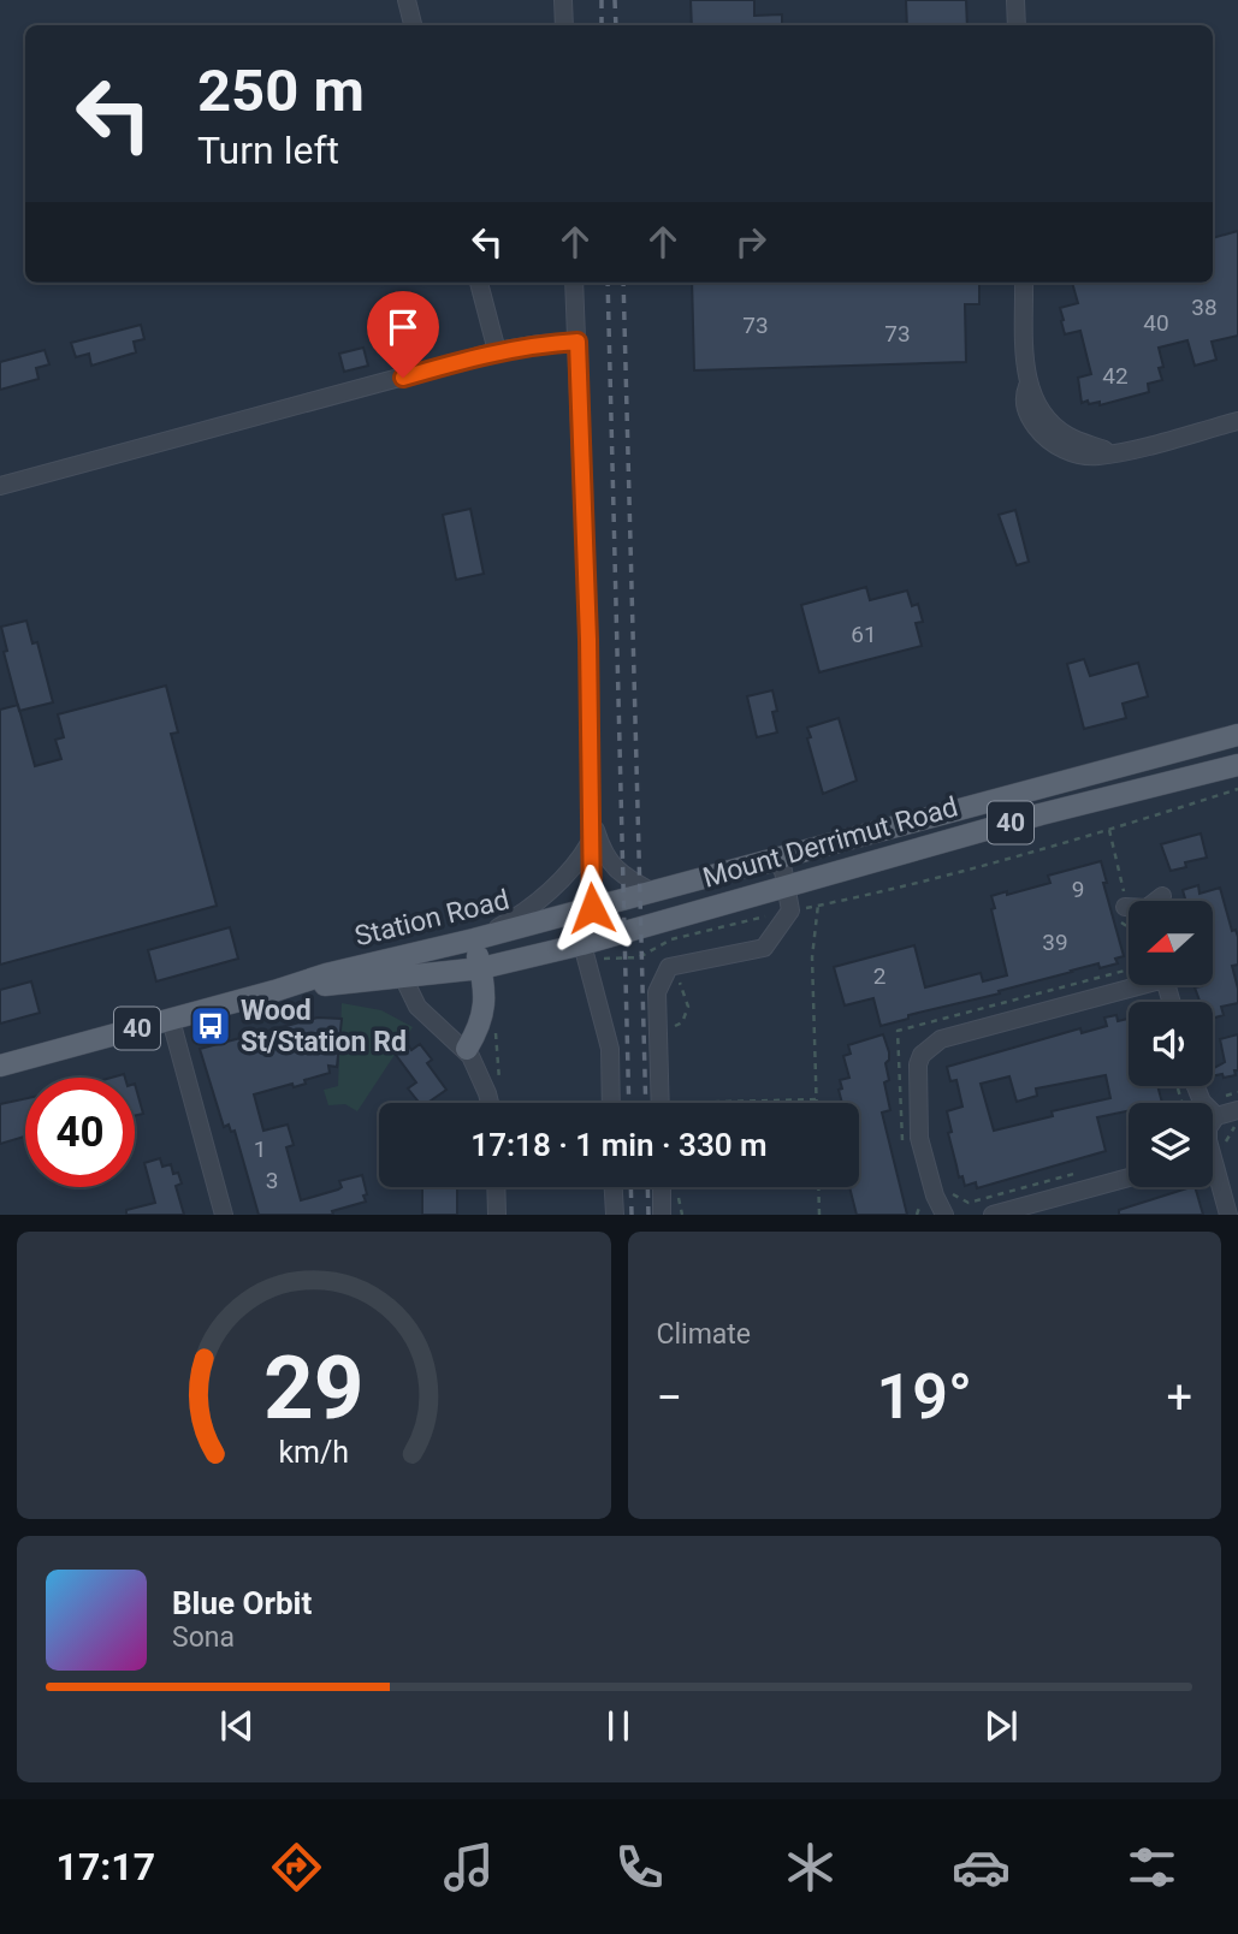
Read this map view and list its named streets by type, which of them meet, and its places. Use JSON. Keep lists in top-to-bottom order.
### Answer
{
  "streets": {
    "main road": ["40", "Mount Derrimut Road", "Station Road"]
  },
  "crossings": [
    ["Mount Derrimut Road", "Station Road"]
  ],
  "places": {
    "bus stop": ["Wood St/Station Rd"]
  },
  "house_numbers": [
    "38",
    "40",
    "73",
    "73",
    "42",
    "61",
    "9",
    "39",
    "2",
    "1",
    "3"
  ],
  "north": "left",
  "page": {
    "turn": ["250 m", "Turn left"],
    "limit": "40",
    "trip": "17:18 · 1 min · 330 m",
    "tile": "Climate",
    "heat": ["−", "19°", "+"],
    "song": ["Blue Orbit", "Sona"],
    "tabs": "17:17",
    "gauge": ["29", "km/h"]
  }
}
